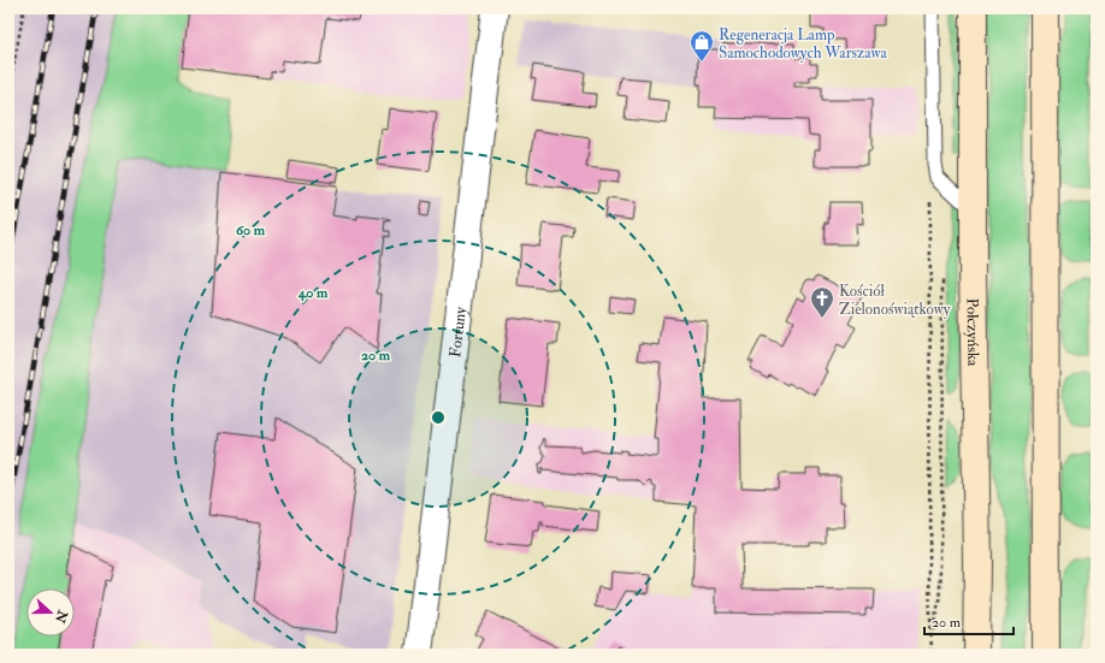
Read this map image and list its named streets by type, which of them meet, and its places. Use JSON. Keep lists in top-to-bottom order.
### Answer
{
  "streets": {
    "main road": ["Połczyńska"],
    "street": ["Fortuny"]
  },
  "places": {
    "shop": ["Regeneracja Lamp Samochodowych Warszawa"],
    "church": ["Kościół Zielonoświątkowy"]
  },
  "scale_bar": "20 m",
  "north": "right",
  "rings": ["60 m", "40 m", "20 m"]
}
